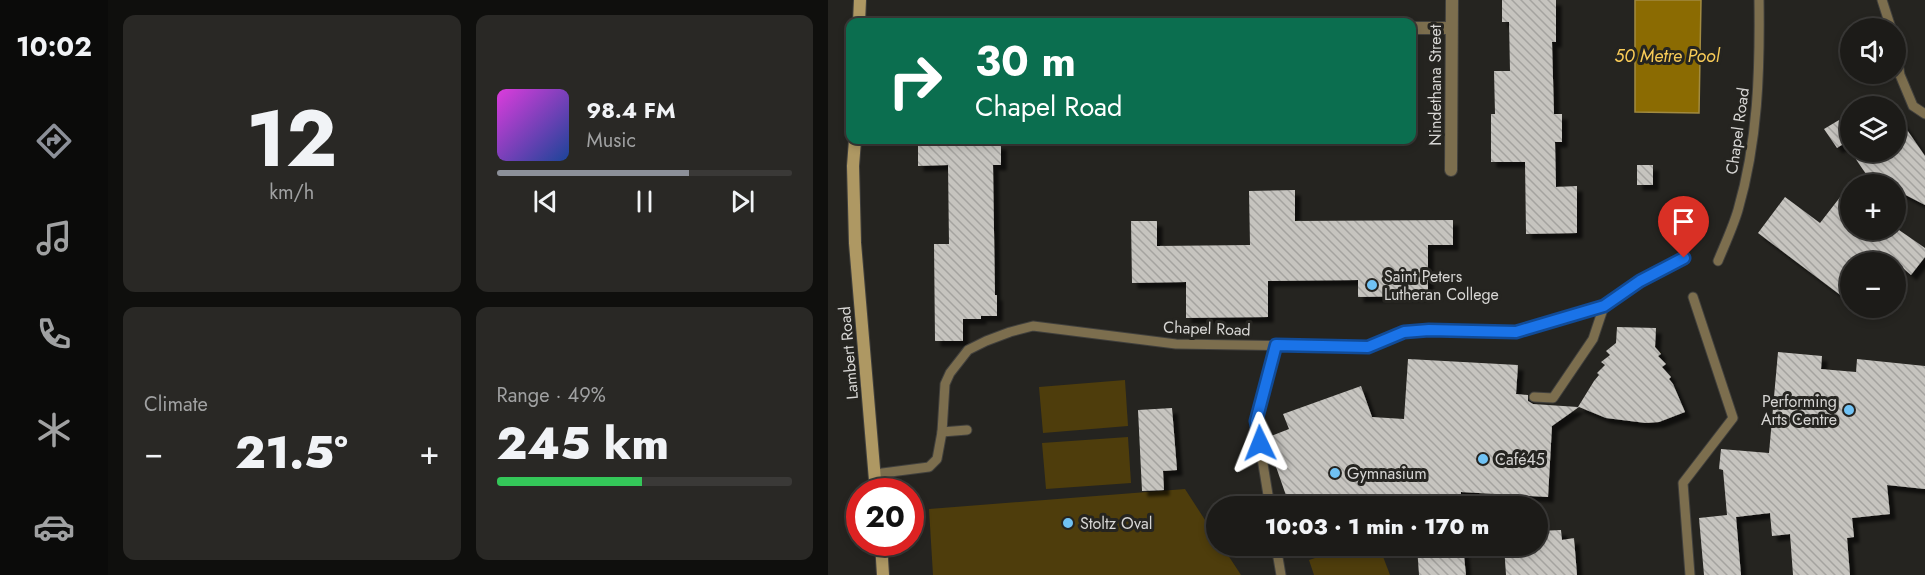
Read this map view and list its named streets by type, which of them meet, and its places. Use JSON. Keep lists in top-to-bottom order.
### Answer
{
  "streets": {
    "main road": ["Lambert Road"],
    "street": ["Nindethana Street"],
    "lane": ["Chapel Road"]
  },
  "crossings": [
    ["Chapel Road", "Lambert Road"]
  ],
  "water": ["50 Metre Pool"],
  "places": [
    "Saint Peters Lutheran College",
    "Performing Arts Centre",
    "Café45",
    "Gymnasium",
    "Stoltz Oval"
  ],
  "page": {
    "tabs": "10:02",
    "tile": [
      ["12", "km/h"],
      "Climate",
      ["Range · 49%", "245 km"]
    ],
    "map_buttons": ["+", "−"],
    "turn": ["30 m", "Chapel Road"],
    "song": ["98.4 FM", "Music"],
    "heat": ["−", "21.5°", "+"],
    "limit": "20",
    "trip": "10:03 · 1 min · 170 m"
  }
}
